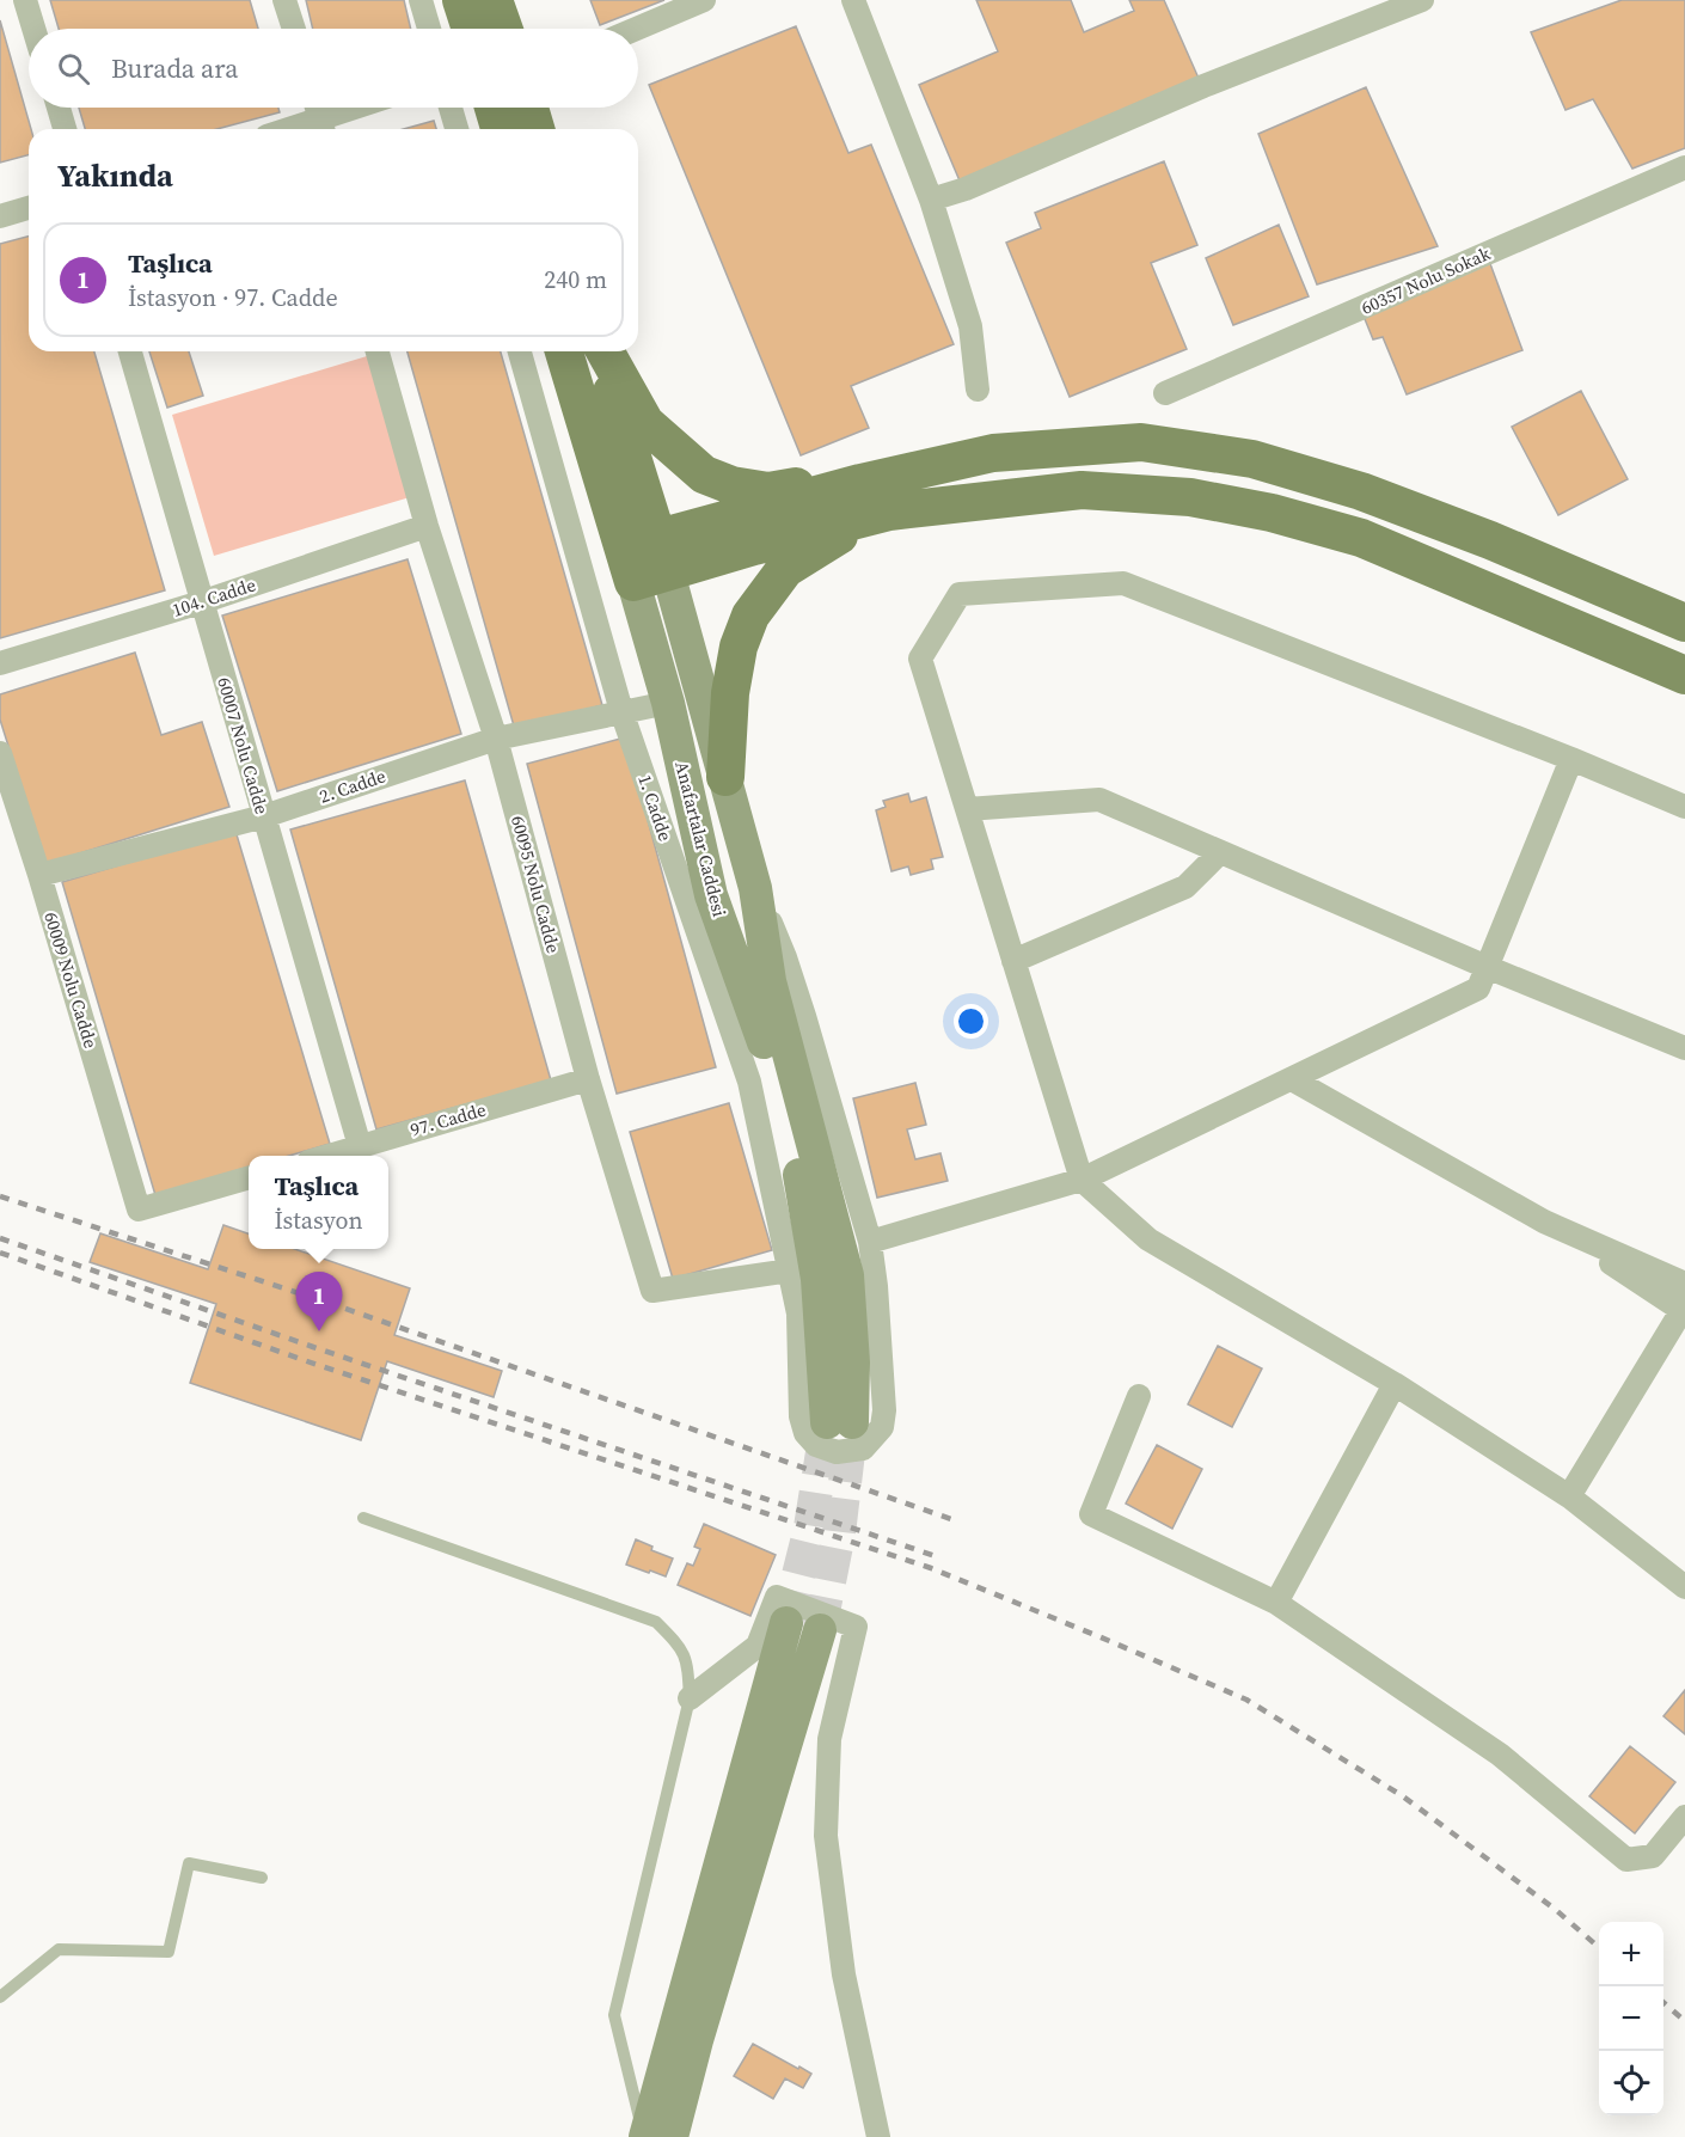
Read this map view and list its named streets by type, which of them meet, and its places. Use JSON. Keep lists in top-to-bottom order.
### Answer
{
  "streets": {
    "main road": ["Anafartalar Caddesi"],
    "street": [
      "60357 Nolu Sokak",
      "104. Cadde",
      "60007 Nolu Cadde",
      "2. Cadde",
      "1. Cadde",
      "60095 Nolu Cadde",
      "60009 Nolu Cadde",
      "97. Cadde"
    ]
  },
  "crossings": [
    ["104. Cadde", "60007 Nolu Cadde"],
    ["104. Cadde", "60095 Nolu Cadde"],
    ["60007 Nolu Cadde", "2. Cadde"],
    ["60007 Nolu Cadde", "97. Cadde"],
    ["2. Cadde", "1. Cadde"],
    ["2. Cadde", "Anafartalar Caddesi"],
    ["2. Cadde", "60095 Nolu Cadde"],
    ["2. Cadde", "60009 Nolu Cadde"],
    ["1. Cadde", "60095 Nolu Cadde"],
    ["60095 Nolu Cadde", "97. Cadde"]
  ],
  "page": {
    "search": "Burada ara",
    "heading": "Yakında",
    "list": [
      {
        "mark": "1",
        "name": "Taşlıca",
        "note": "İstasyon · 97. Cadde",
        "value": "240 m"
      }
    ],
    "popup": ["Taşlıca", "İstasyon"],
    "pins": "1",
    "map_buttons": ["+", "−"]
  }
}
